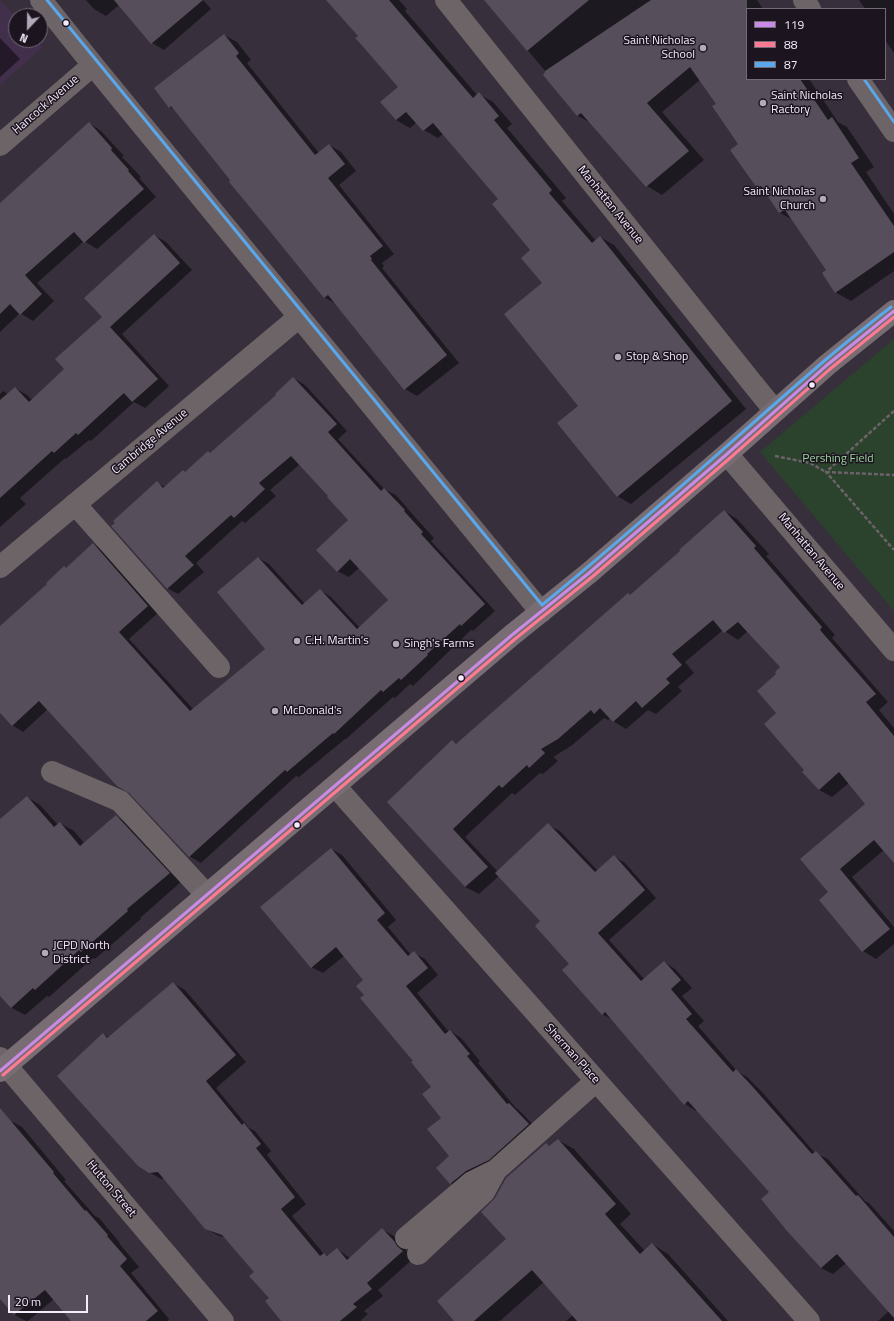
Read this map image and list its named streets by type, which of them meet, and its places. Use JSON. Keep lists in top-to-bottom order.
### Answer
{
  "streets": {
    "street": [
      "Hancock Avenue",
      "Manhattan Avenue",
      "Cambridge Avenue",
      "Sherman Place",
      "Hutton Street"
    ]
  },
  "parks": ["Pershing Field"],
  "places": [
    "Saint Nicholas School",
    "Saint Nicholas Ractory",
    "Saint Nicholas Church",
    "Stop & Shop",
    "C.H. Martin's",
    "Singh's Farms",
    "McDonald's",
    "JCPD North District"
  ],
  "lines": ["transit line 87", "transit line 119", "transit line 88"],
  "legend": ["119", "88", "87"],
  "scale_bar": "20 m",
  "north": "bottom"
}
